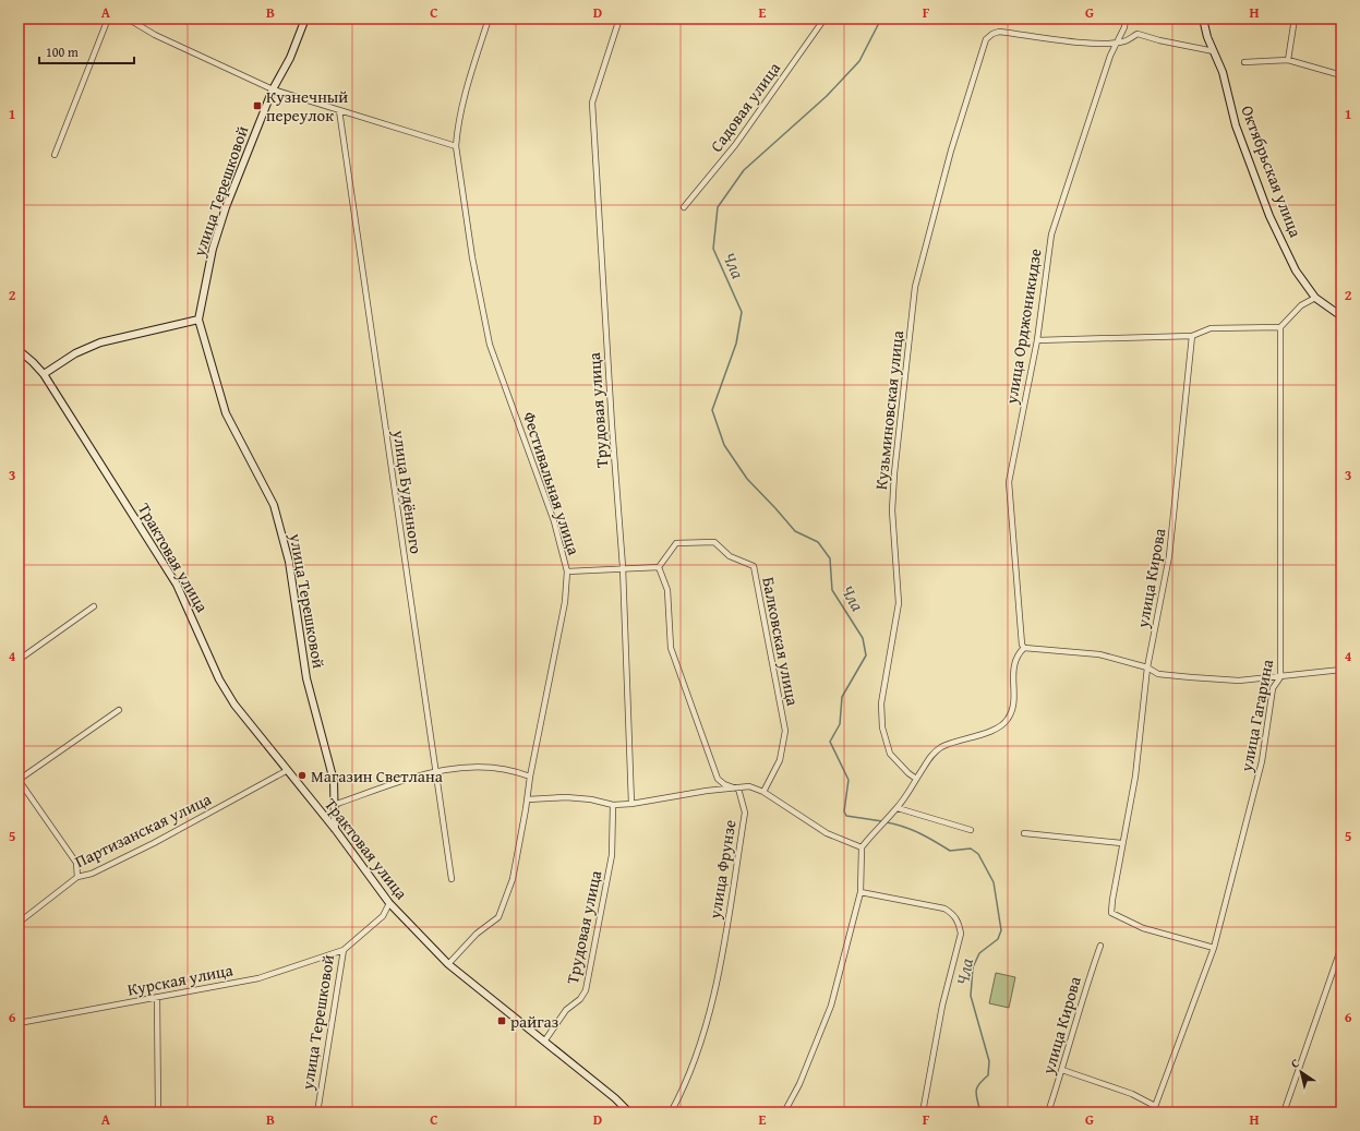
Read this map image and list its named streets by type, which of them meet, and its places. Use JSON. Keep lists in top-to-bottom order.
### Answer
{
  "streets": {
    "street": [
      "Садовая улица",
      "Октябрьская улица",
      "улица Терешковой",
      "улица Орджоникидзе",
      "Трудовая улица",
      "Кузьминовская улица",
      "Фестивальная улица",
      "улица Будённого",
      "Трактовая улица",
      "улица Кирова",
      "Балковская улица",
      "улица Гагарина",
      "Партизанская улица",
      "улица Фрунзе",
      "Курская улица"
    ]
  },
  "crossings": [
    ["улица Терешковой", "Трактовая улица"],
    ["улица Терешковой", "Курская улица"],
    ["улица Орджоникидзе", "Кузьминовская улица"],
    ["Трудовая улица", "Трактовая улица"],
    ["Фестивальная улица", "Трактовая улица"],
    ["Трактовая улица", "Партизанская улица"],
    ["улица Кирова", "улица Гагарина"]
  ],
  "water": ["Чла"],
  "places": {
    "transit": ["Кузнечный переулок", "райгаз"],
    "other": ["Магазин Светлана"]
  },
  "scale_bar": "100 m",
  "north": "top left",
  "grid": {
    "columns": [
      "A",
      "B",
      "C",
      "D",
      "E",
      "F",
      "G",
      "H"
    ],
    "rows": [
      "1",
      "2",
      "3",
      "4",
      "5",
      "6"
    ]
  }
}
